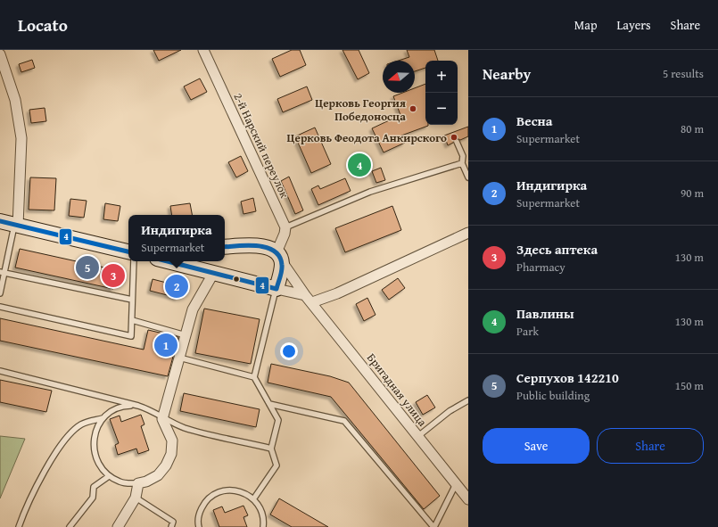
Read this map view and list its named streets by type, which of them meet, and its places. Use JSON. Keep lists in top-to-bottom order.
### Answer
{
  "streets": {
    "street": ["2-й Нарский переулок", "Бригадная улица"]
  },
  "places": ["Церковь Георгия Победоносца", "Церковь Феодота Анкирского"],
  "lines": ["transit line 4"],
  "north": "left",
  "page": {
    "header": "Locato",
    "nav": ["Map", "Layers", "Share"],
    "heading": ["Nearby", "5 results"],
    "map_buttons": ["+", "−"],
    "list": [
      {
        "mark": "1",
        "name": "Весна",
        "note": "Supermarket",
        "value": "80 m"
      },
      {
        "mark": "2",
        "name": "Индигирка",
        "note": "Supermarket",
        "value": "90 m"
      },
      {
        "mark": "3",
        "name": "Здесь аптека",
        "note": "Pharmacy",
        "value": "130 m"
      },
      {
        "mark": "4",
        "name": "Павлины",
        "note": "Park",
        "value": "130 m"
      },
      {
        "mark": "5",
        "name": "Серпухов 142210",
        "note": "Public building",
        "value": "150 m"
      }
    ],
    "pins": [
      "4",
      "5",
      "3",
      "2",
      "1"
    ],
    "popup": ["Индигирка", "Supermarket"],
    "buttons": ["Save", "Share"]
  }
}
